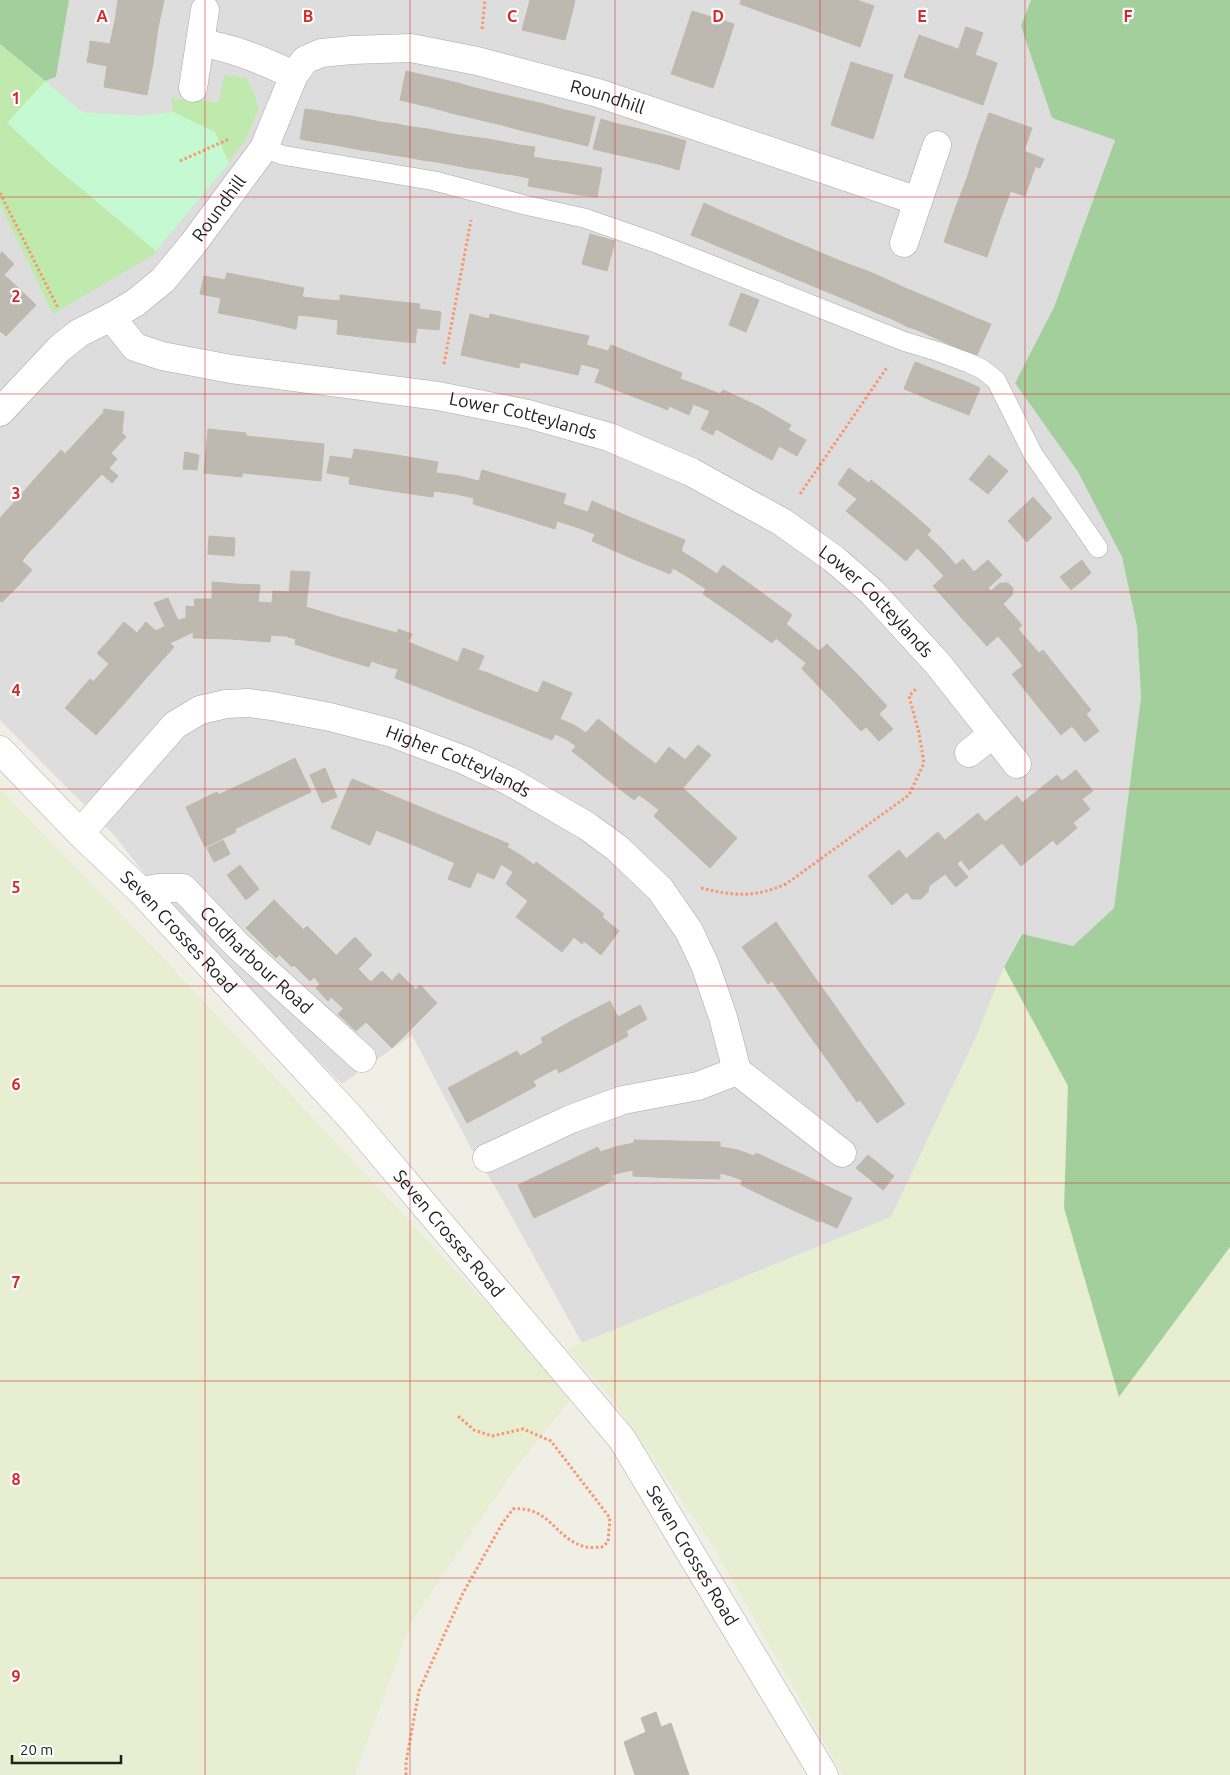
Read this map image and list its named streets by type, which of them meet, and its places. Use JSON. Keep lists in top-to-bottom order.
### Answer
{
  "streets": {
    "street": [
      "Roundhill",
      "Lower Cotteylands",
      "Higher Cotteylands",
      "Seven Crosses Road",
      "Coldharbour Road"
    ]
  },
  "crossings": [
    ["Roundhill", "Lower Cotteylands"],
    ["Higher Cotteylands", "Seven Crosses Road"],
    ["Seven Crosses Road", "Coldharbour Road"]
  ],
  "scale_bar": "20 m",
  "grid": {
    "columns": [
      "A",
      "B",
      "C",
      "D",
      "E",
      "F"
    ],
    "rows": [
      "1",
      "2",
      "3",
      "4",
      "5",
      "6",
      "7",
      "8",
      "9"
    ]
  }
}
